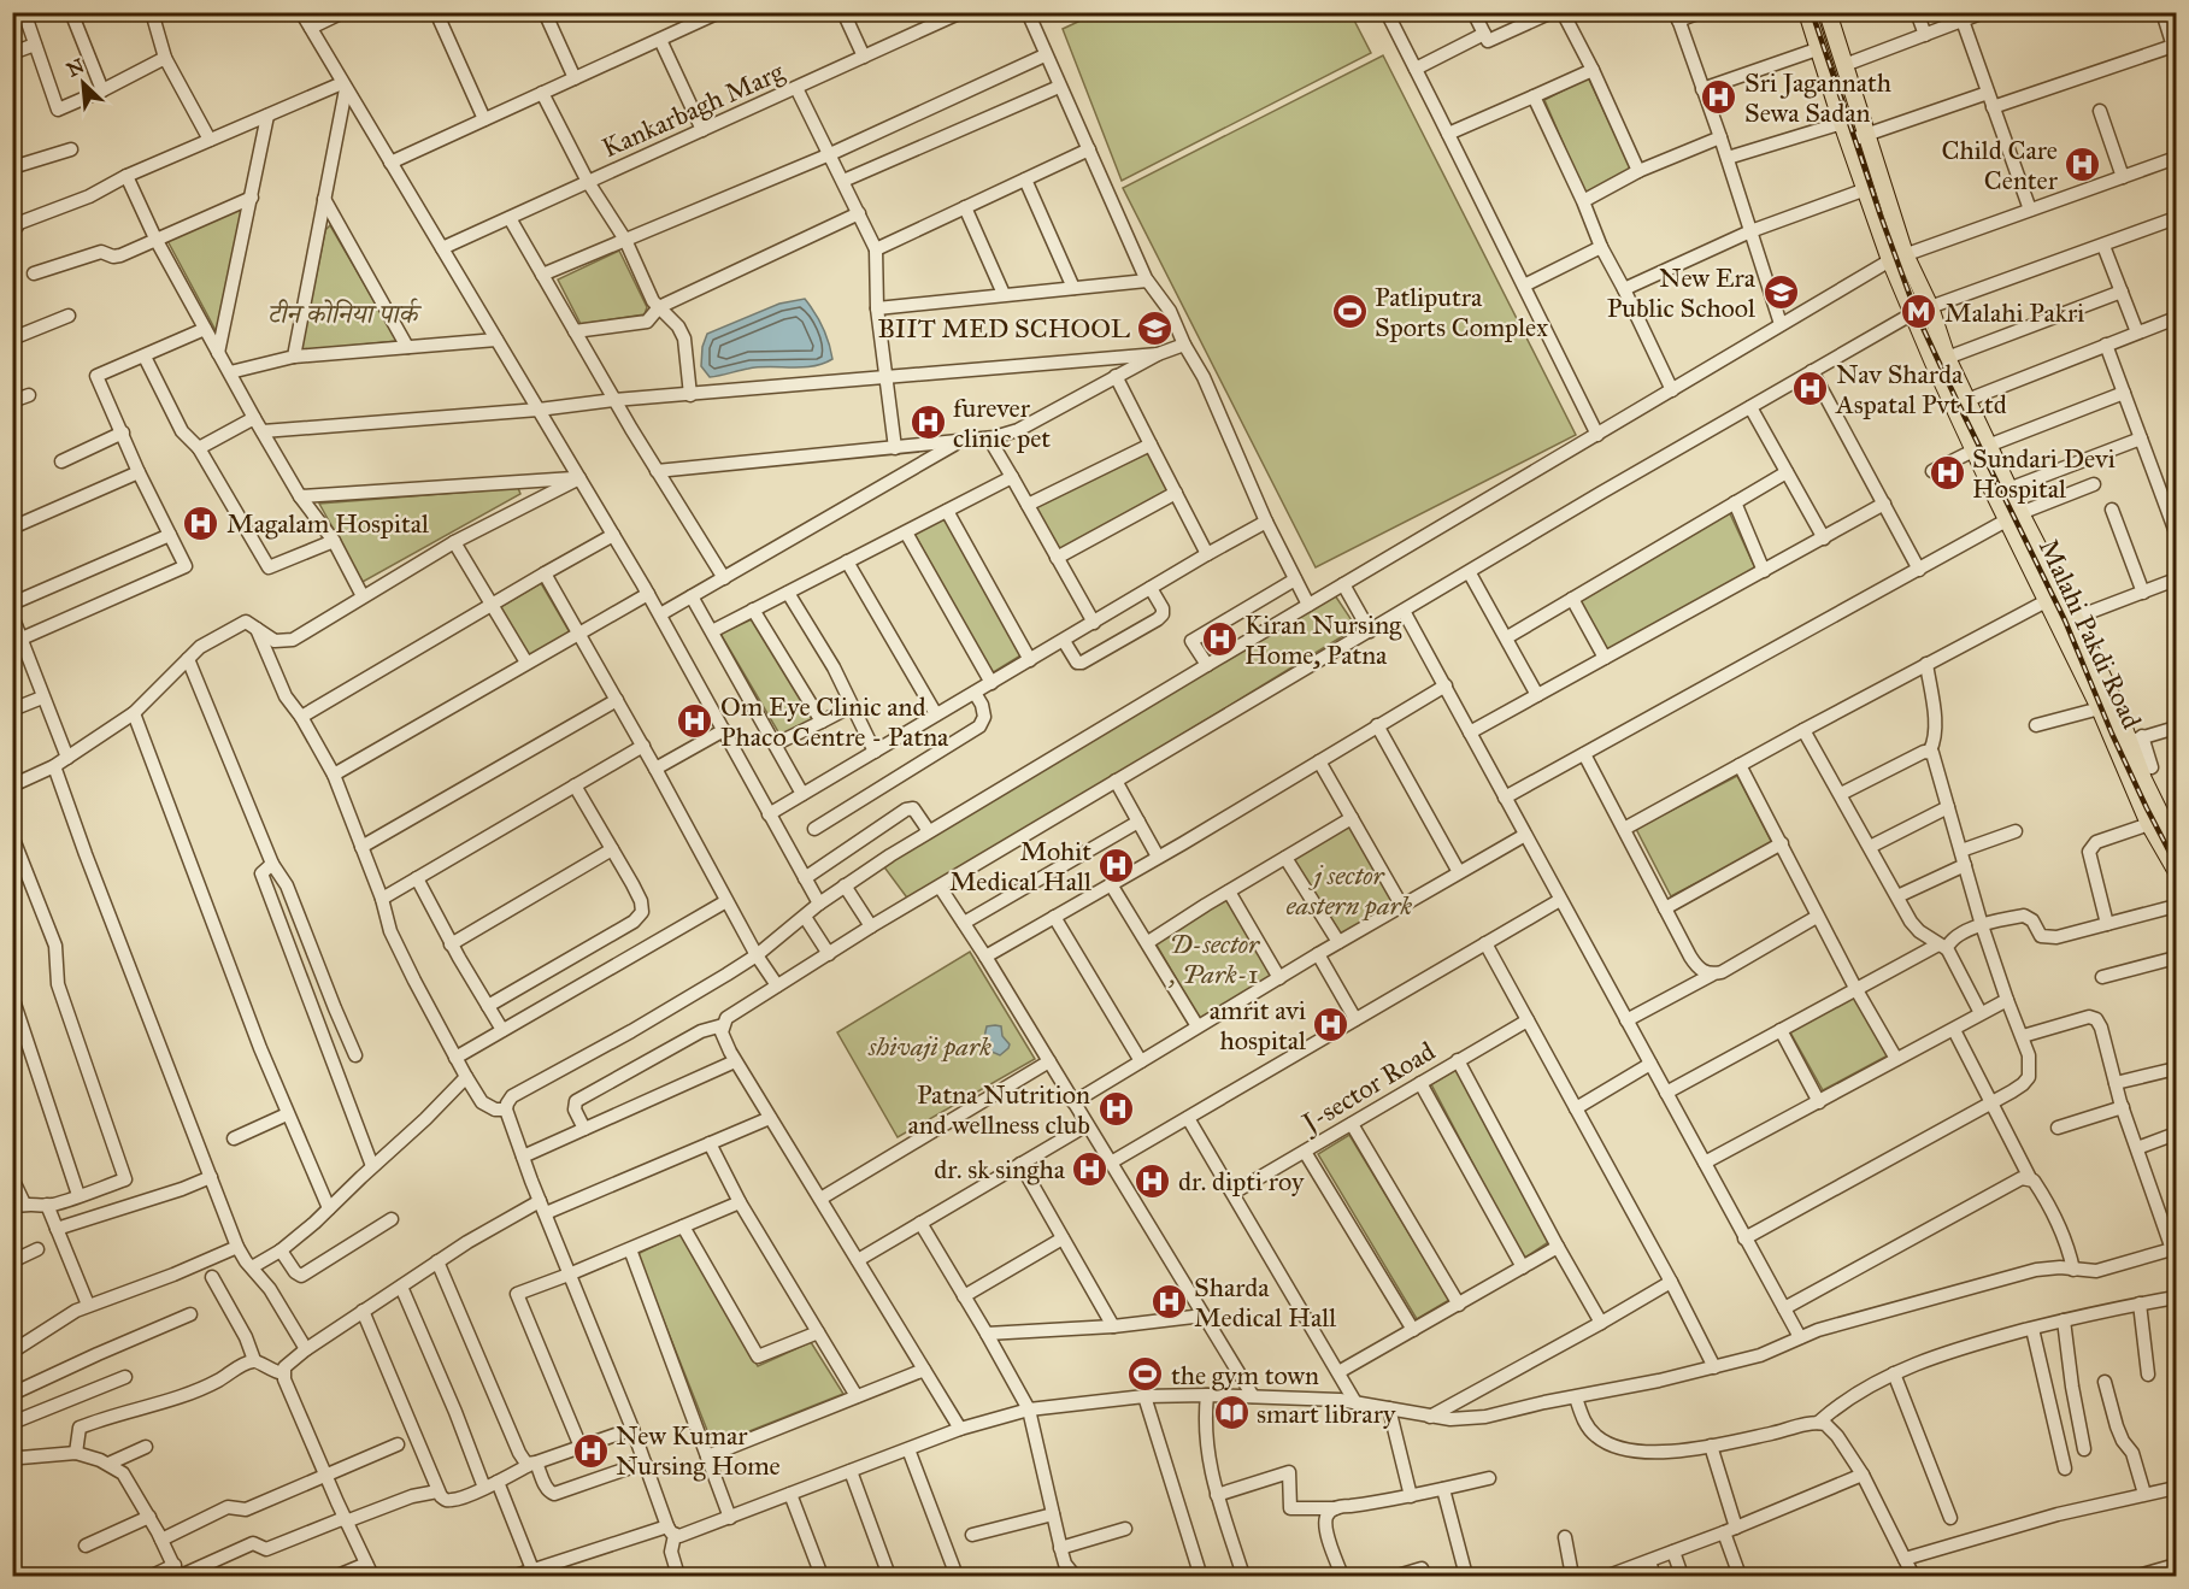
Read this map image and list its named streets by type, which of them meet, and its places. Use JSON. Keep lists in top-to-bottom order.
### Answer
{
  "streets": {
    "main road": ["Malahi Pakdi Road"],
    "street": ["Kankarbagh Marg", "J-sector Road"]
  },
  "parks": [
    "टीन कोनिया पार्क",
    "j sector eastern park",
    "D-sector , Park-1",
    "shivaji park"
  ],
  "places": {
    "hospital": [
      "Sri Jagannath Sewa Sadan",
      "Child Care Center",
      "Nav Sharda Aspatal Pvt Ltd",
      "furever clinic pet",
      "Sundari Devi Hospital",
      "Magalam Hospital",
      "Kiran Nursing Home, Patna",
      "Om Eye Clinic and Phaco Centre - Patna",
      "Mohit Medical Hall",
      "amrit avi hospital",
      "Patna Nutrition and wellness club",
      "dr. sk singha",
      "dr. dipti roy",
      "Sharda Medical Hall",
      "New Kumar Nursing Home"
    ],
    "school or university": ["New Era Public School", "BIIT MED SCHOOL"],
    "sports": ["Patliputra Sports Complex", "the gym town"],
    "metro station": ["Malahi Pakri"],
    "library": ["smart library"]
  },
  "north": "top left"
}
